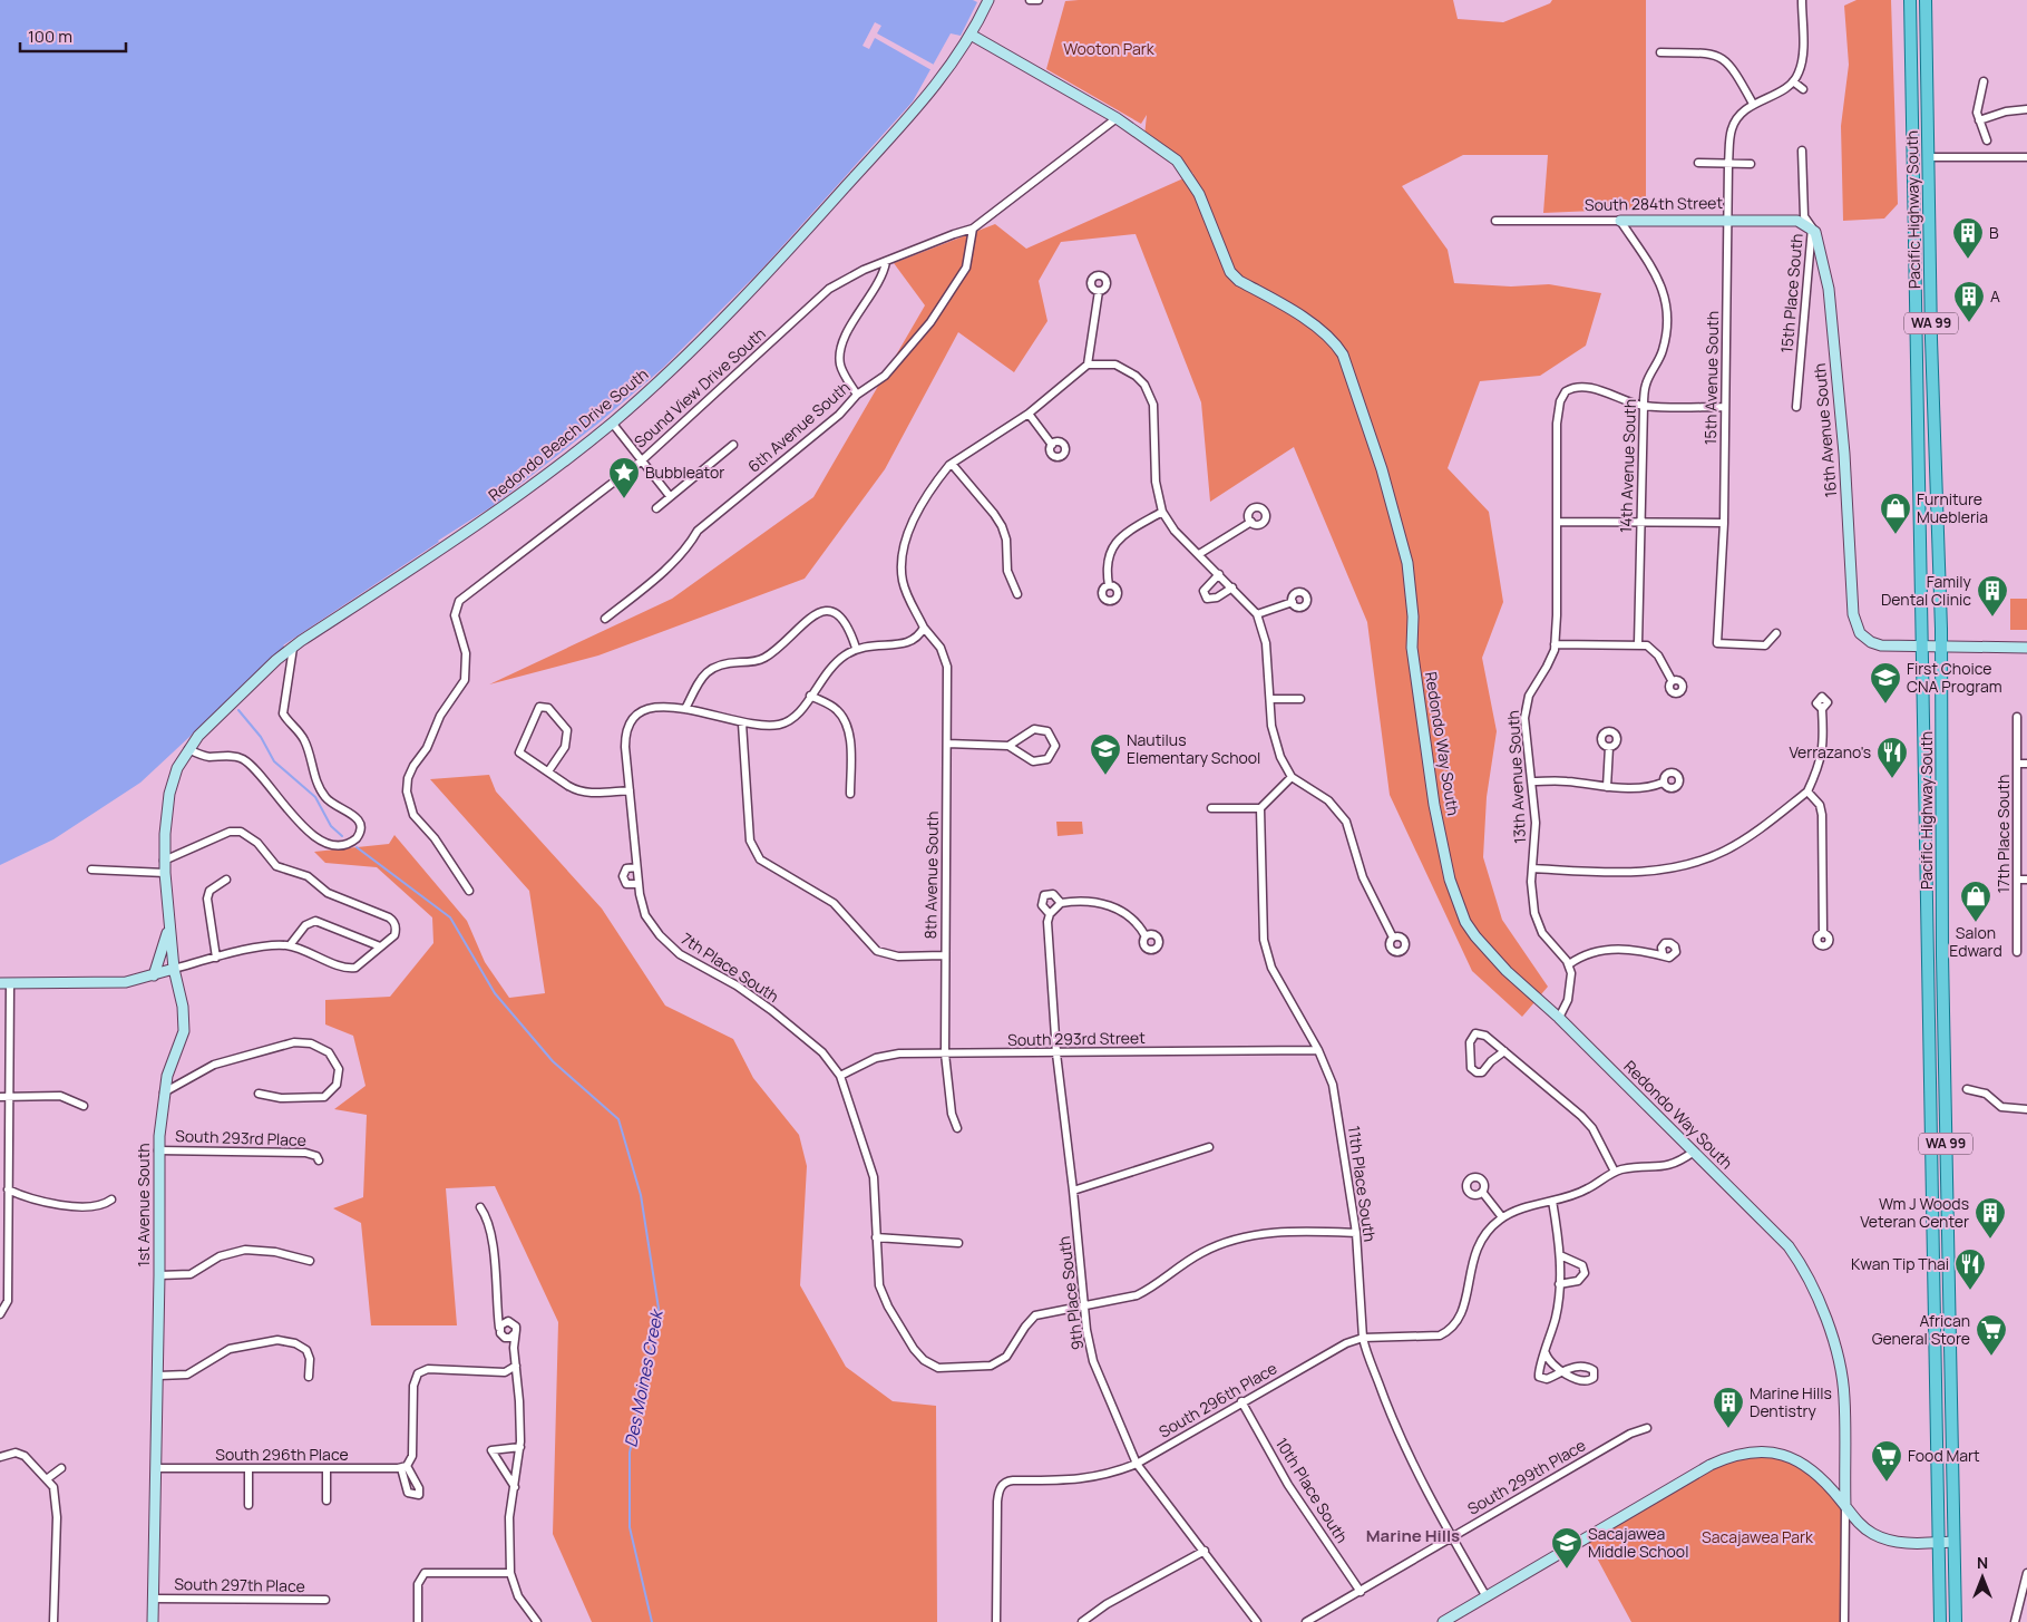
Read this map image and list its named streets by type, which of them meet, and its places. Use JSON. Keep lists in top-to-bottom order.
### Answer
{
  "streets": {
    "main road": ["Pacific Highway South", "WA 99"],
    "street": [
      "South 284th Street",
      "15th Place South",
      "15th Avenue South",
      "Sound View Drive South",
      "6th Avenue South",
      "16th Avenue South",
      "Redondo Beach Drive South",
      "14th Avenue South",
      "Redondo Way South",
      "13th Avenue South",
      "17th Place South",
      "8th Avenue South",
      "7th Place South",
      "South 293rd Street",
      "South 293rd Place",
      "11th Place South",
      "1st Avenue South",
      "9th Place South",
      "South 296th Place",
      "South 299th Place",
      "10th Place South",
      "South 297th Place"
    ]
  },
  "crossings": [
    ["South 284th Street", "15th Place South"],
    ["South 284th Street", "15th Avenue South"],
    ["South 284th Street", "16th Avenue South"],
    ["South 284th Street", "14th Avenue South"],
    ["Pacific Highway South", "16th Avenue South"],
    ["15th Place South", "16th Avenue South"],
    ["Sound View Drive South", "6th Avenue South"],
    ["Redondo Beach Drive South", "Redondo Way South"],
    ["Redondo Beach Drive South", "1st Avenue South"],
    ["14th Avenue South", "13th Avenue South"],
    ["8th Avenue South", "South 293rd Street"],
    ["7th Place South", "South 293rd Street"],
    ["7th Place South", "9th Place South"],
    ["South 293rd Street", "11th Place South"],
    ["South 293rd Street", "9th Place South"],
    ["South 293rd Place", "1st Avenue South"],
    ["11th Place South", "South 296th Place"],
    ["11th Place South", "South 299th Place"],
    ["1st Avenue South", "South 296th Place"],
    ["1st Avenue South", "South 297th Place"],
    ["9th Place South", "South 296th Place"],
    ["South 296th Place", "10th Place South"],
    ["South 299th Place", "10th Place South"]
  ],
  "districts": ["Marine Hills"],
  "water": ["Des Moines Creek"],
  "parks": ["Wooton Park", "Sacajawea Park"],
  "places": {
    "building": [
      "B",
      "A",
      "Family Dental Clinic",
      "Wm J Woods Veteran Center",
      "Marine Hills Dentistry"
    ],
    "place": ["Bubbleator"],
    "shop": ["Furniture Muebleria", "Salon Edward"],
    "school or university": ["First Choice CNA Program", "Nautilus Elementary School", "Sacajawea Middle School"],
    "restaurant": ["Verrazano's", "Kwan Tip Thai"],
    "supermarket": ["African General Store", "Food Mart"]
  },
  "scale_bar": "100 m",
  "north": "top"
}
